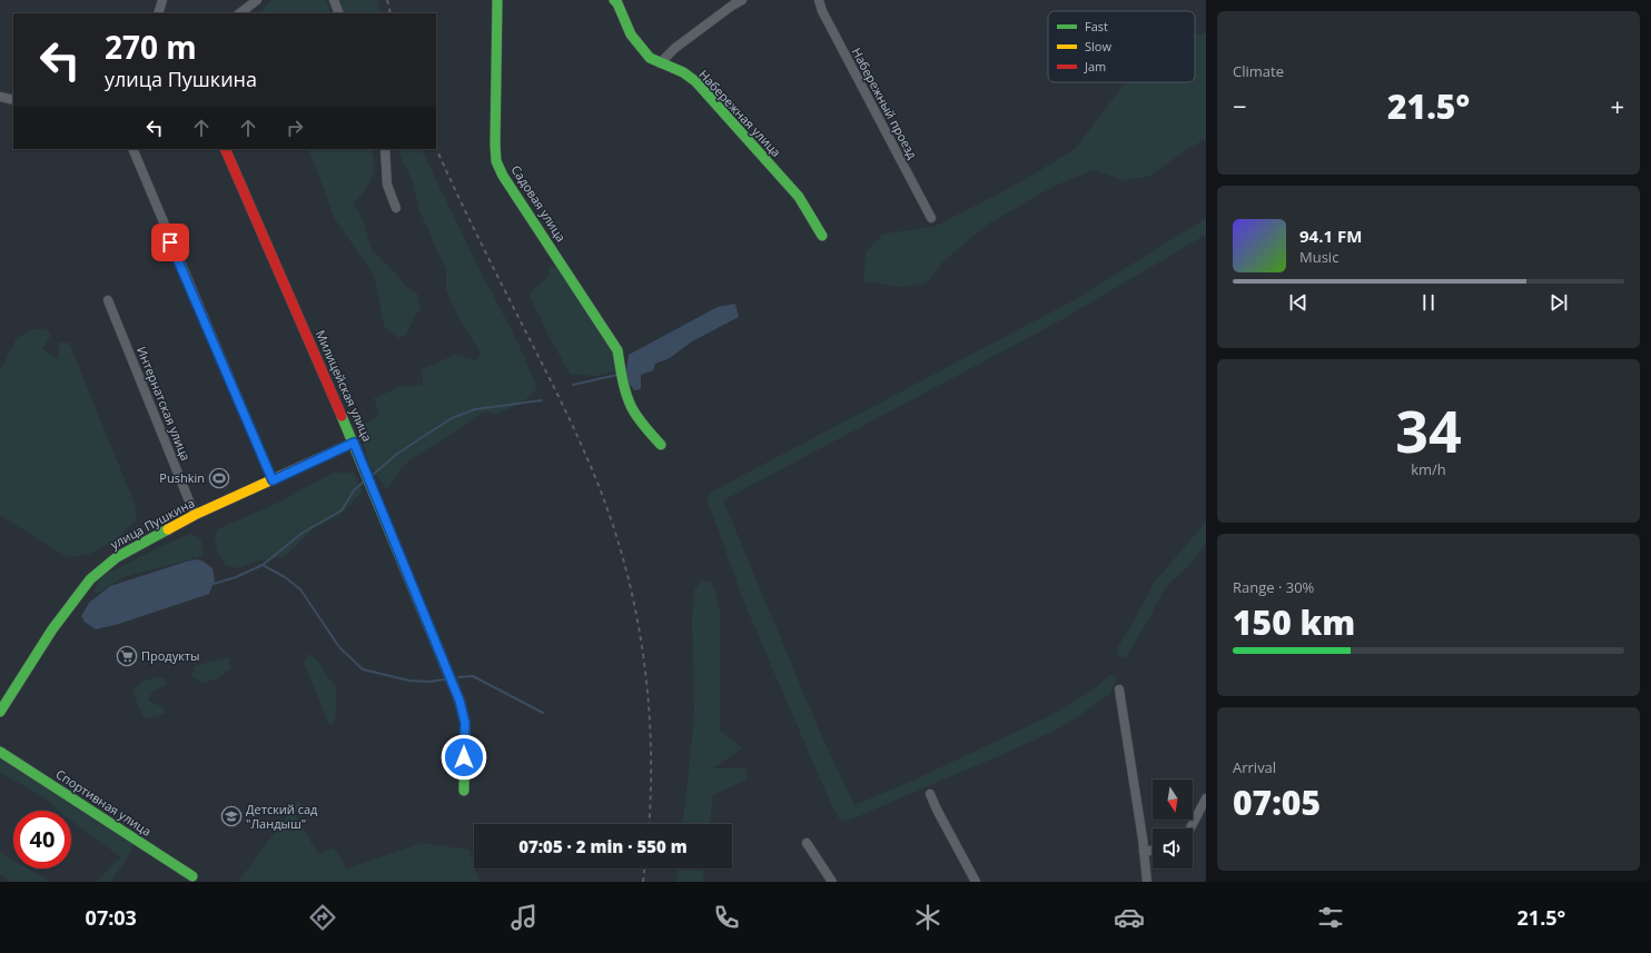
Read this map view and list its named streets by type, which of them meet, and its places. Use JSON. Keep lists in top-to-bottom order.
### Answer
{
  "streets": {
    "street": [
      "Набережный проезд",
      "Набережная улица",
      "Садовая улица",
      "Милицейская улица",
      "Интернатская улица",
      "улица Пушкина",
      "Спортивная улица"
    ]
  },
  "crossings": [
    ["Милицейская улица", "улица Пушкина"],
    ["Интернатская улица", "улица Пушкина"]
  ],
  "places": {
    "sports": ["Pushkin"],
    "supermarket": ["Продукты"],
    "school or university": ["Детский сад \"Ландыш\""]
  },
  "legend": ["Fast", "Slow", "Jam"],
  "north": "bottom",
  "page": {
    "tile": [
      "Climate",
      ["34", "km/h"],
      ["Range · 30%", "150 km"],
      ["Arrival", "07:05"]
    ],
    "turn": ["270 m", "улица Пушкина"],
    "heat": ["−", "21.5°", "+"],
    "song": ["94.1 FM", "Music"],
    "limit": "40",
    "trip": "07:05 · 2 min · 550 m",
    "tabs": ["07:03", "21.5°"]
  }
}
